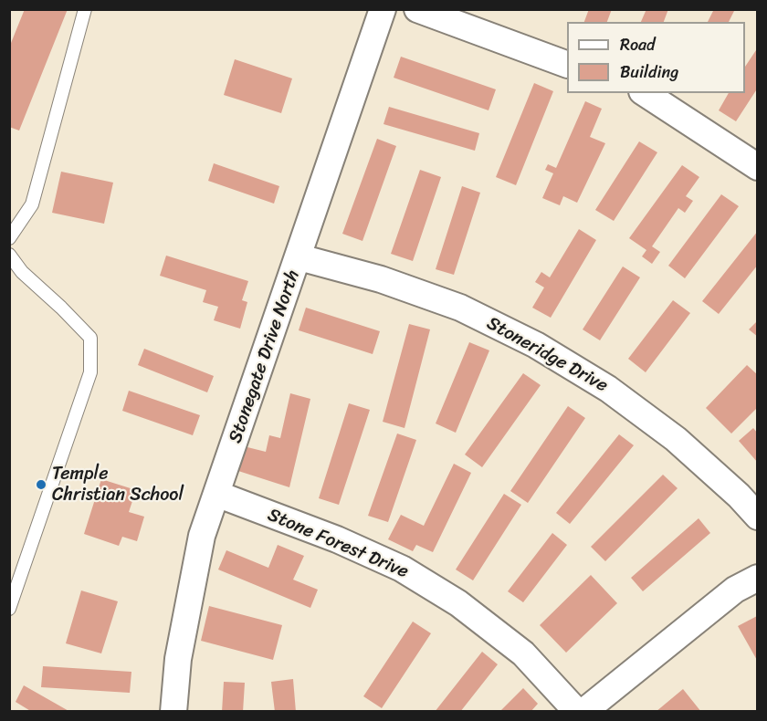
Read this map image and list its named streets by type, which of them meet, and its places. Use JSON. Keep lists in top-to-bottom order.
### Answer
{
  "streets": {
    "street": ["Stoneridge Drive", "Stonegate Drive North", "Stone Forest Drive"]
  },
  "crossings": [
    ["Stoneridge Drive", "Stonegate Drive North"],
    ["Stonegate Drive North", "Stone Forest Drive"]
  ],
  "places": ["Temple Christian School"],
  "legend": ["Road", "Building"]
}
